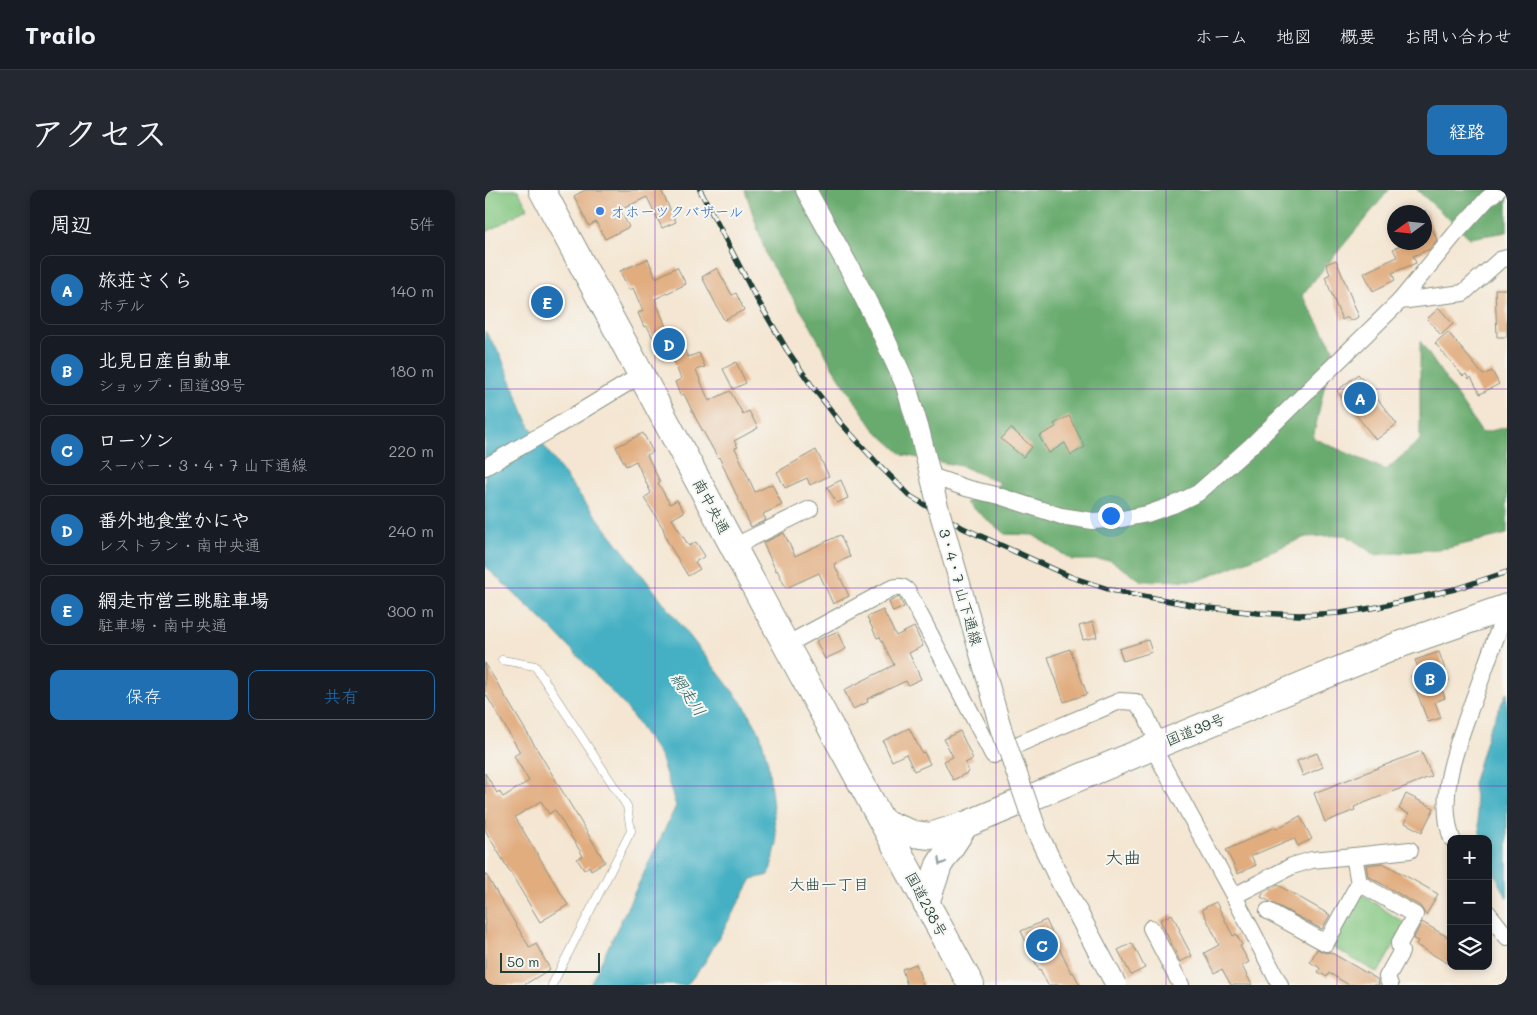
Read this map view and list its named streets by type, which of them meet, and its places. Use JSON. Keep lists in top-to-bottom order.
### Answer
{
  "streets": {
    "highway": ["南中央通", "国道39号", "国道238号"],
    "street": ["3・4・7 山下通線"]
  },
  "crossings": [
    ["南中央通", "国道39号"],
    ["南中央通", "国道238号"],
    ["国道39号", "国道238号"]
  ],
  "districts": ["大曲", "大曲一丁目"],
  "water": ["網走川"],
  "places": ["オホーツクバザール"],
  "scale_bar": "50 m",
  "north": "left",
  "page": {
    "header": "Trailo",
    "nav": [
      "ホーム",
      "地図",
      "概要",
      "お問い合わせ"
    ],
    "title": "アクセス",
    "buttons": [
      "経路",
      ["保存", "共有"]
    ],
    "heading": ["周辺", "5件"],
    "list": [
      {
        "mark": "A",
        "name": "旅荘さくら",
        "note": "ホテル",
        "value": "140 m"
      },
      {
        "mark": "B",
        "name": "北見日産自動車",
        "note": "ショップ · 国道39号",
        "value": "180 m"
      },
      {
        "mark": "C",
        "name": "ローソン",
        "note": "スーパー · 3・4・7 山下通線",
        "value": "220 m"
      },
      {
        "mark": "D",
        "name": "番外地食堂かにや",
        "note": "レストラン · 南中央通",
        "value": "240 m"
      },
      {
        "mark": "E",
        "name": "網走市営三眺駐車場",
        "note": "駐車場 · 南中央通",
        "value": "300 m"
      }
    ],
    "pins": [
      "E",
      "D",
      "A",
      "B",
      "C"
    ],
    "map_buttons": ["+", "−"],
    "scale": "50 m"
  }
}
